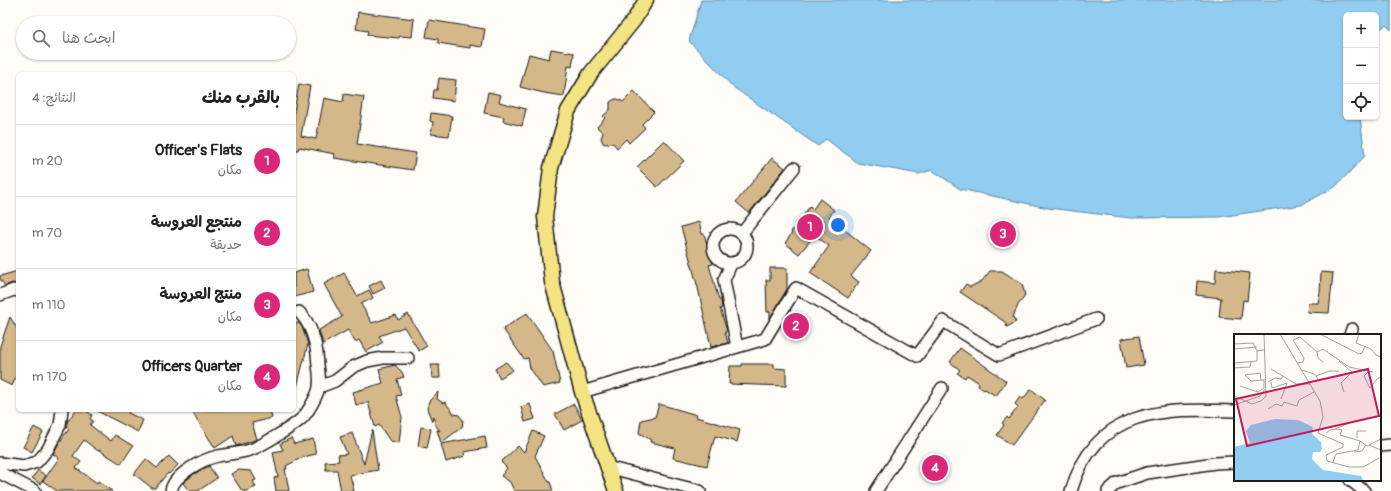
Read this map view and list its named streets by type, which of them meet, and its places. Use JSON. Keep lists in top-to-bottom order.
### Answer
{
  "page": {
    "map_buttons": ["+", "−"],
    "search": "ابحث هنا",
    "heading": ["بالقرب منك", "النتائج: 4"],
    "list": [
      {
        "mark": "1",
        "name": "Officer's Flats",
        "note": "مكان",
        "value": "20 m"
      },
      {
        "mark": "2",
        "name": "منتجع العروسة",
        "note": "حديقة",
        "value": "70 m"
      },
      {
        "mark": "3",
        "name": "منتج العروسة",
        "note": "مكان",
        "value": "110 m"
      },
      {
        "mark": "4",
        "name": "Officers Quarter",
        "note": "مكان",
        "value": "170 m"
      }
    ],
    "pins": [
      "1",
      "3",
      "2",
      "4"
    ]
  }
}
